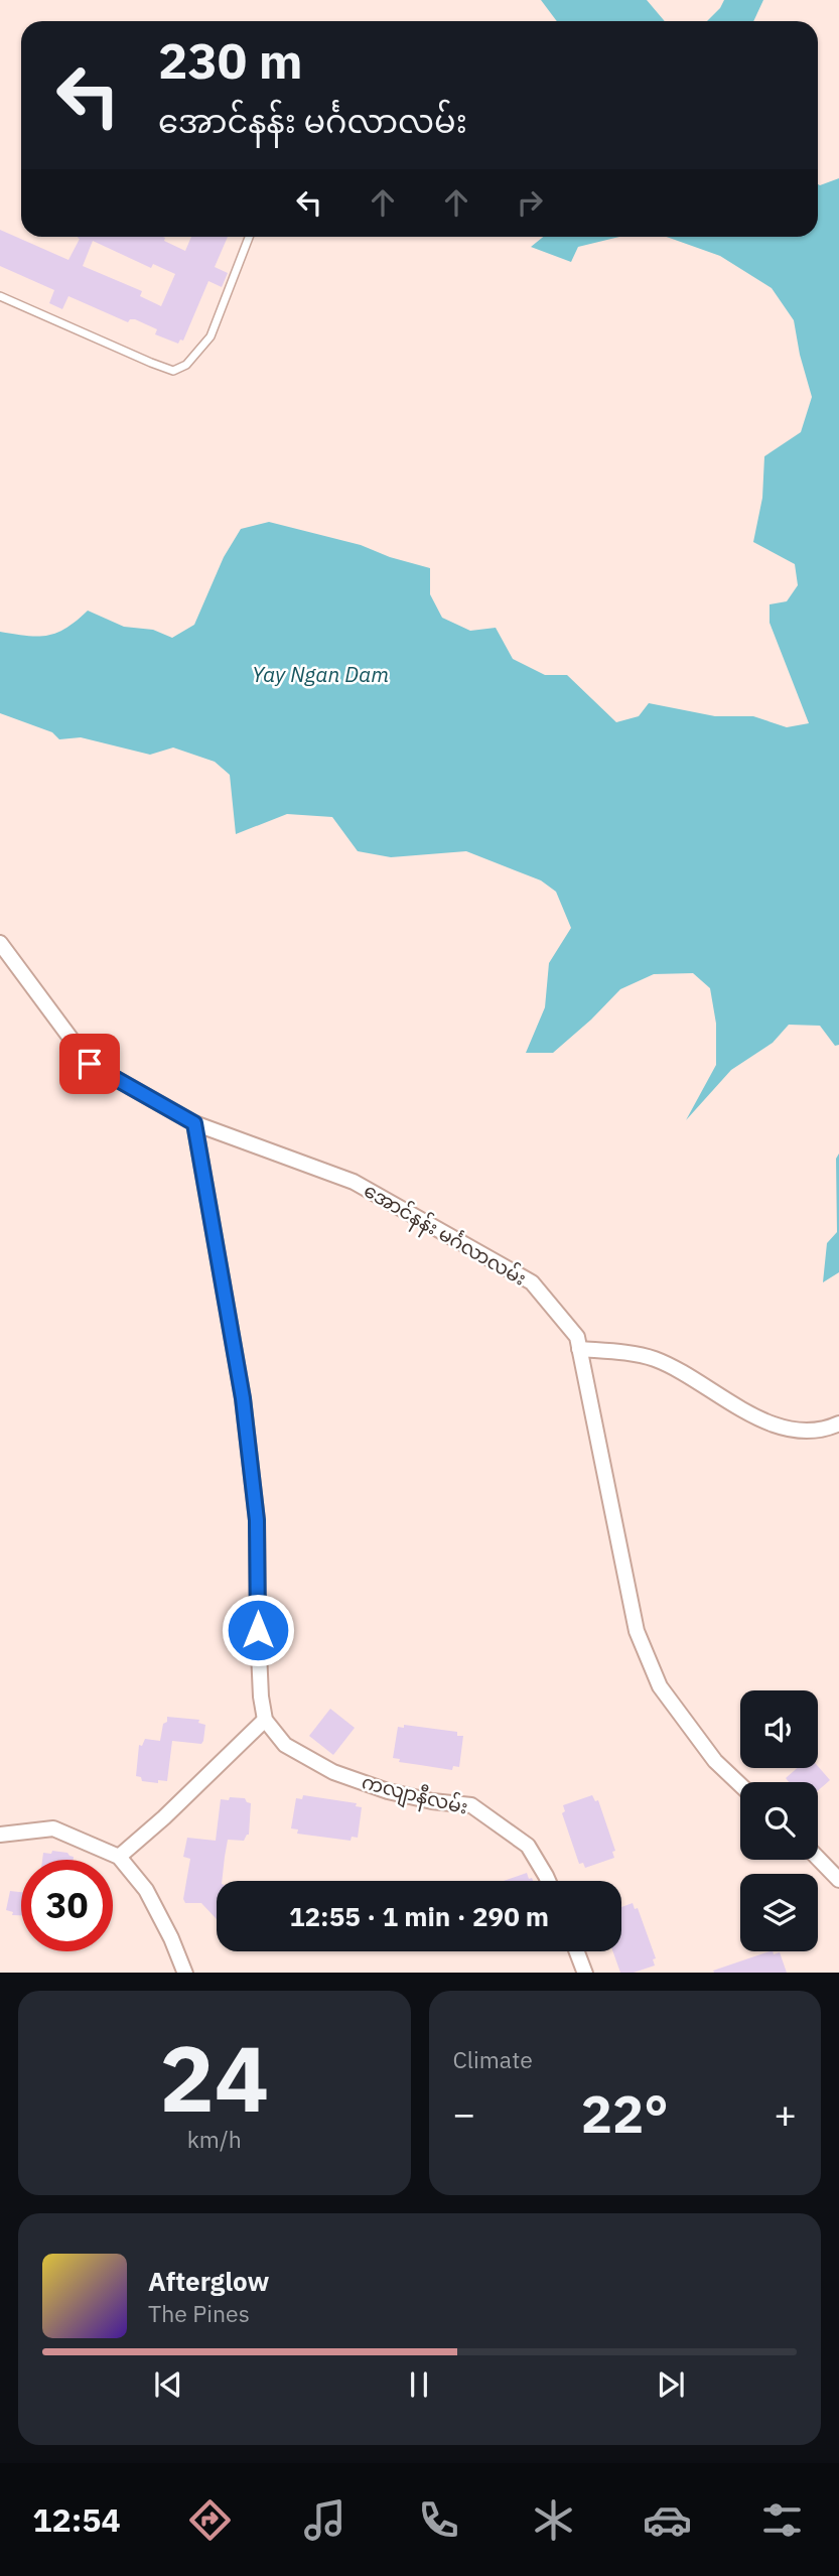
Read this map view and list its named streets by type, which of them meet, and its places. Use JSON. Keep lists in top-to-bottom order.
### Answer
{
  "streets": {
    "street": ["အောင်နန်း မင်္ဂလာလမ်း", "ကလျာနီလမ်း"]
  },
  "water": ["Yay Ngan Dam"],
  "page": {
    "turn": ["230 m", "အောင်နန်း မင်္ဂလာလမ်း"],
    "limit": "30",
    "trip": "12:55 · 1 min · 290 m",
    "tile": [
      ["24", "km/h"],
      "Climate"
    ],
    "heat": ["−", "22°", "+"],
    "song": ["Afterglow", "The Pines"],
    "tabs": "12:54"
  }
}
